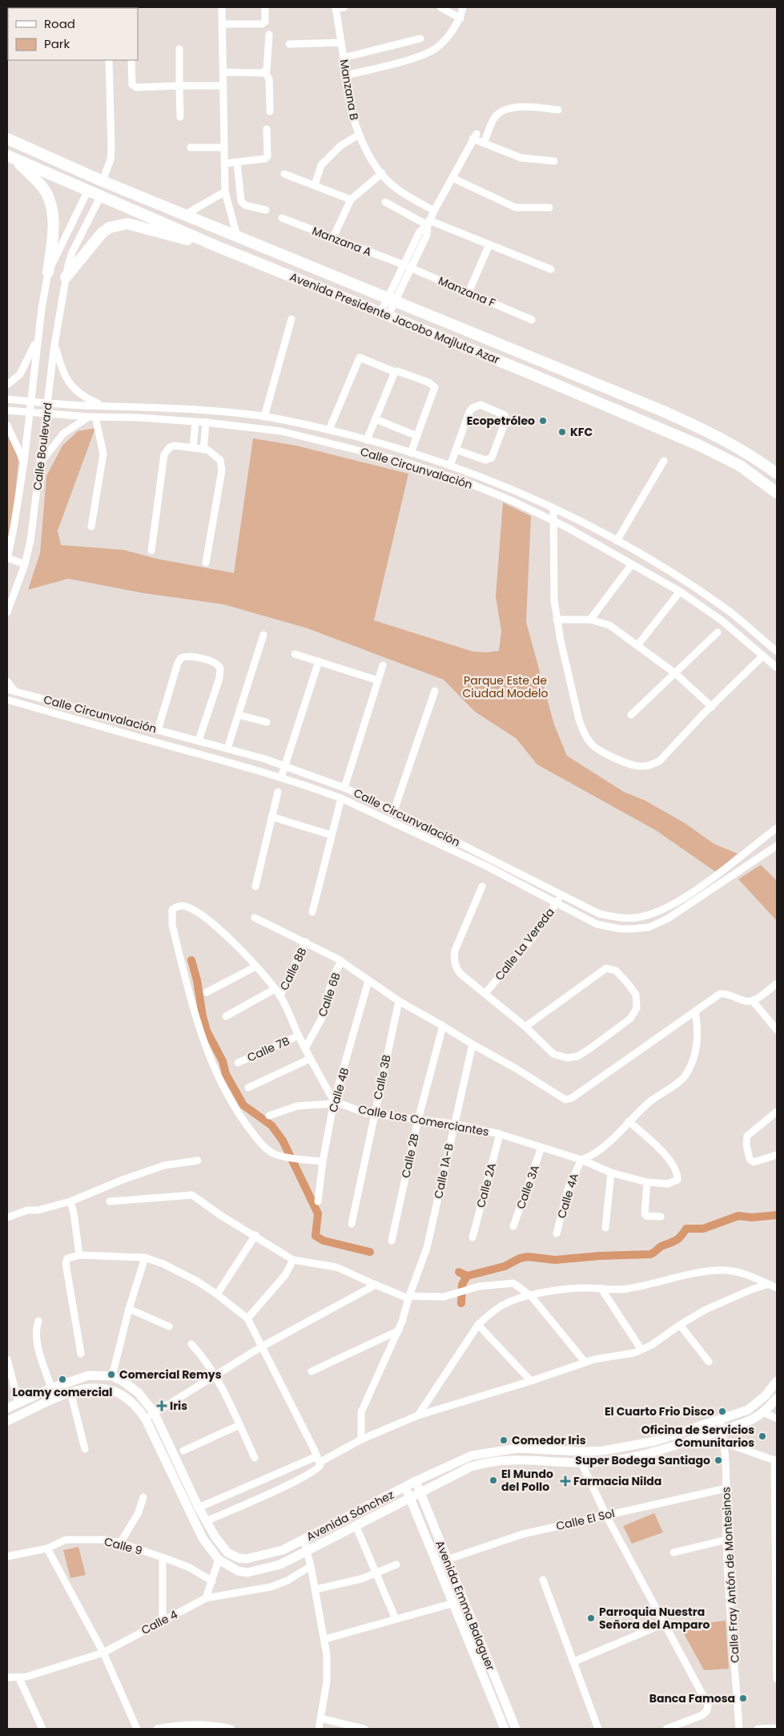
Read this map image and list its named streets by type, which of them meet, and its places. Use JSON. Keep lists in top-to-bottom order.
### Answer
{
  "streets": {
    "main road": ["Avenida Presidente Jacobo Majluta Azar"],
    "street": [
      "Manzana B",
      "Manzana A",
      "Manzana F",
      "Calle Boulevard",
      "Calle Circunvalación",
      "Calle La Vereda",
      "Calle 8B",
      "Calle 6B",
      "Calle 7B",
      "Calle 3B",
      "Calle 4B",
      "Calle Los Comerciantes",
      "Calle 2B",
      "Calle 1A-B",
      "Calle 2A",
      "Calle 3A",
      "Calle 4A",
      "Avenida Sánchez",
      "Calle El Sol",
      "Calle 9",
      "Calle Fray Antón de Montesinos",
      "Avenida Emma Balaguer",
      "Calle 4"
    ]
  },
  "crossings": [
    ["Manzana A", "Manzana F"],
    ["Avenida Presidente Jacobo Majluta Azar", "Calle Boulevard"],
    ["Calle Boulevard", "Calle Circunvalación"],
    ["Calle Circunvalación", "Calle La Vereda"],
    ["Calle 3B", "Calle Los Comerciantes"],
    ["Calle 4B", "Calle Los Comerciantes"],
    ["Calle Los Comerciantes", "Calle 2B"],
    ["Calle Los Comerciantes", "Calle 1A-B"],
    ["Calle Los Comerciantes", "Calle 2A"],
    ["Calle Los Comerciantes", "Calle 3A"],
    ["Calle Los Comerciantes", "Calle 4A"],
    ["Avenida Sánchez", "Calle Fray Antón de Montesinos"],
    ["Avenida Sánchez", "Avenida Emma Balaguer"],
    ["Calle El Sol", "Calle Fray Antón de Montesinos"],
    ["Calle El Sol", "Avenida Emma Balaguer"]
  ],
  "parks": ["Parque Este de Ciudad Modelo"],
  "places": {
    "other": [
      "Ecopetróleo",
      "KFC",
      "Comercial Remys",
      "Loamy comercial",
      "El Cuarto Frio Disco",
      "Oficina de Servicios Comunitarios",
      "Comedor Iris",
      "Super Bodega Santiago",
      "El Mundo del Pollo",
      "Parroquia Nuestra Señora del Amparo",
      "Banca Famosa"
    ],
    "health": ["Iris", "Farmacia Nilda"]
  },
  "legend": ["Road", "Park"]
}
